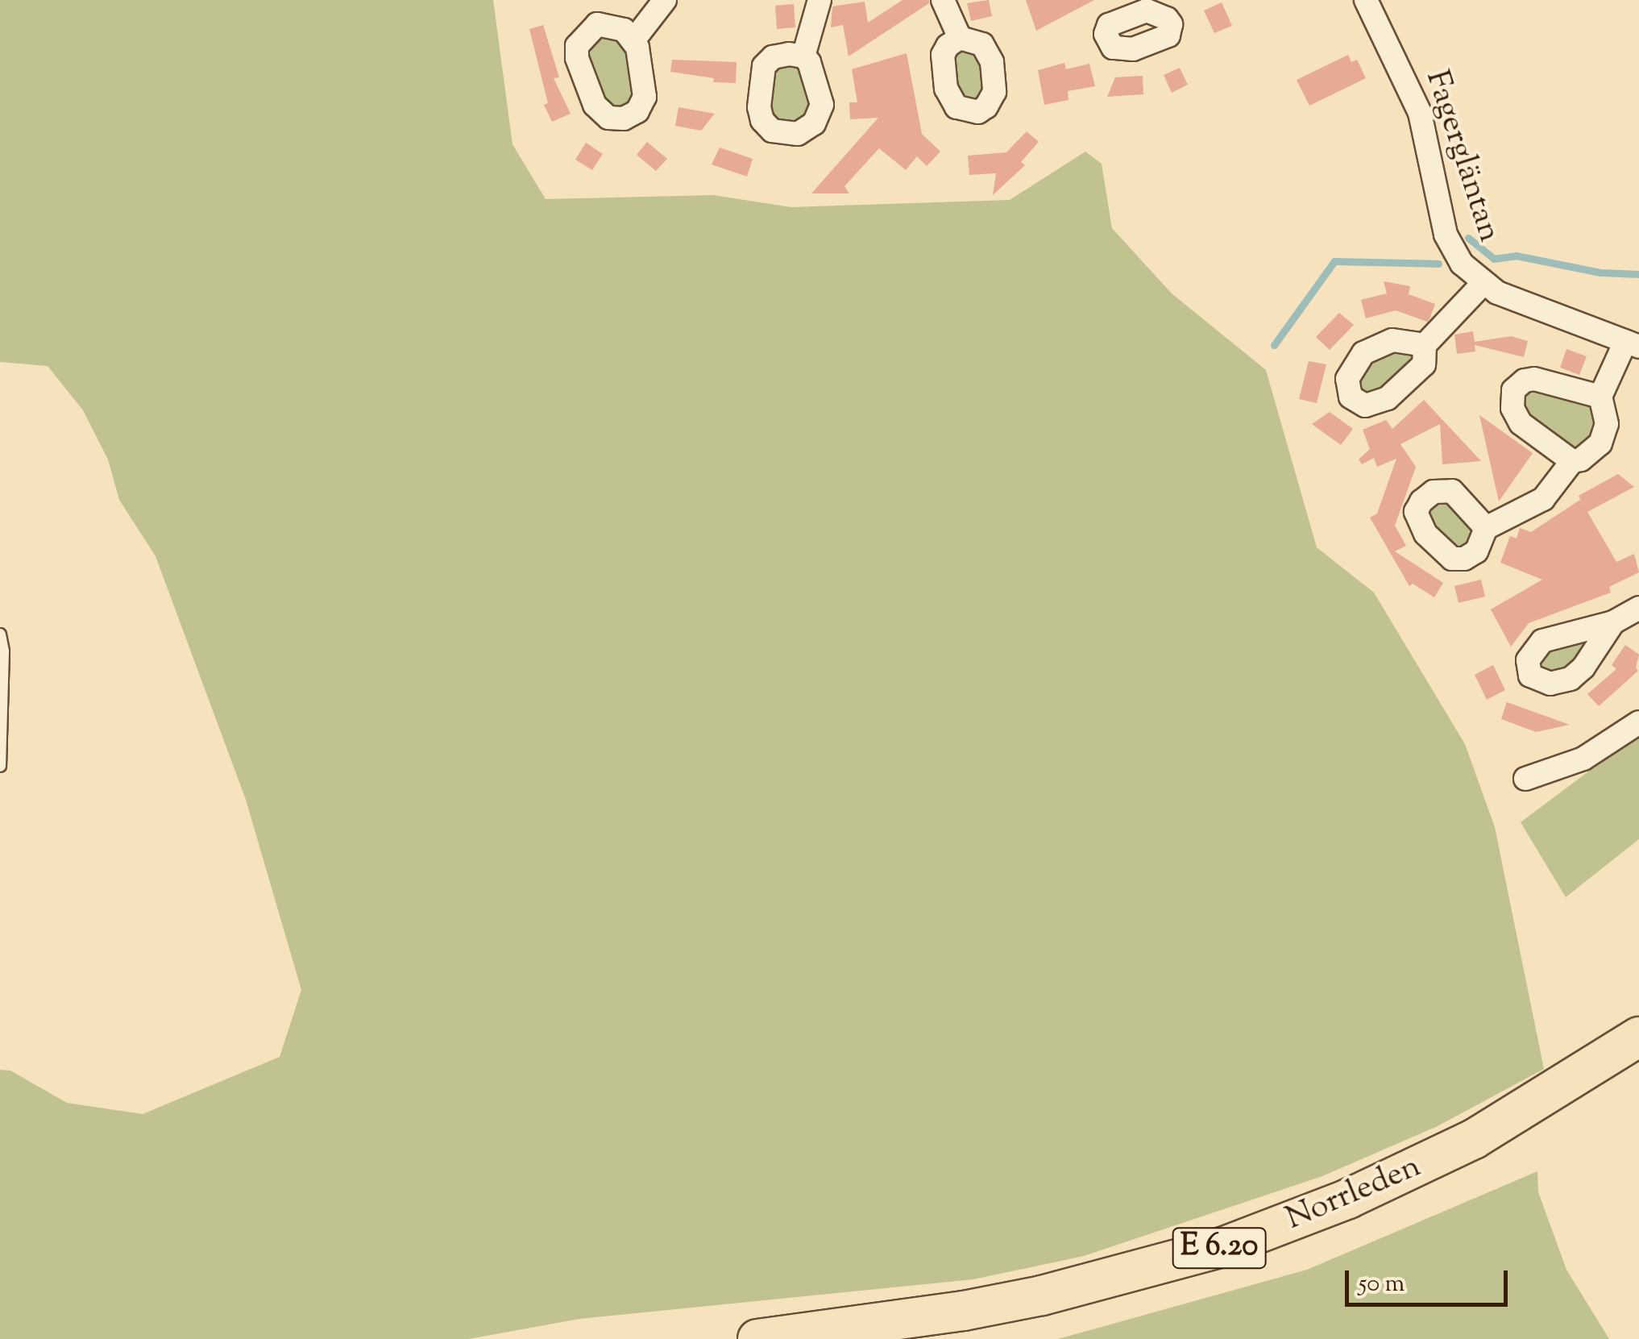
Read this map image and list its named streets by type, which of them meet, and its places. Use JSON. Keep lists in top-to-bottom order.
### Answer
{
  "streets": {
    "highway": ["Norrleden", "E 6.20"],
    "street": ["Fagergläntan"]
  },
  "scale_bar": "50 m"
}
